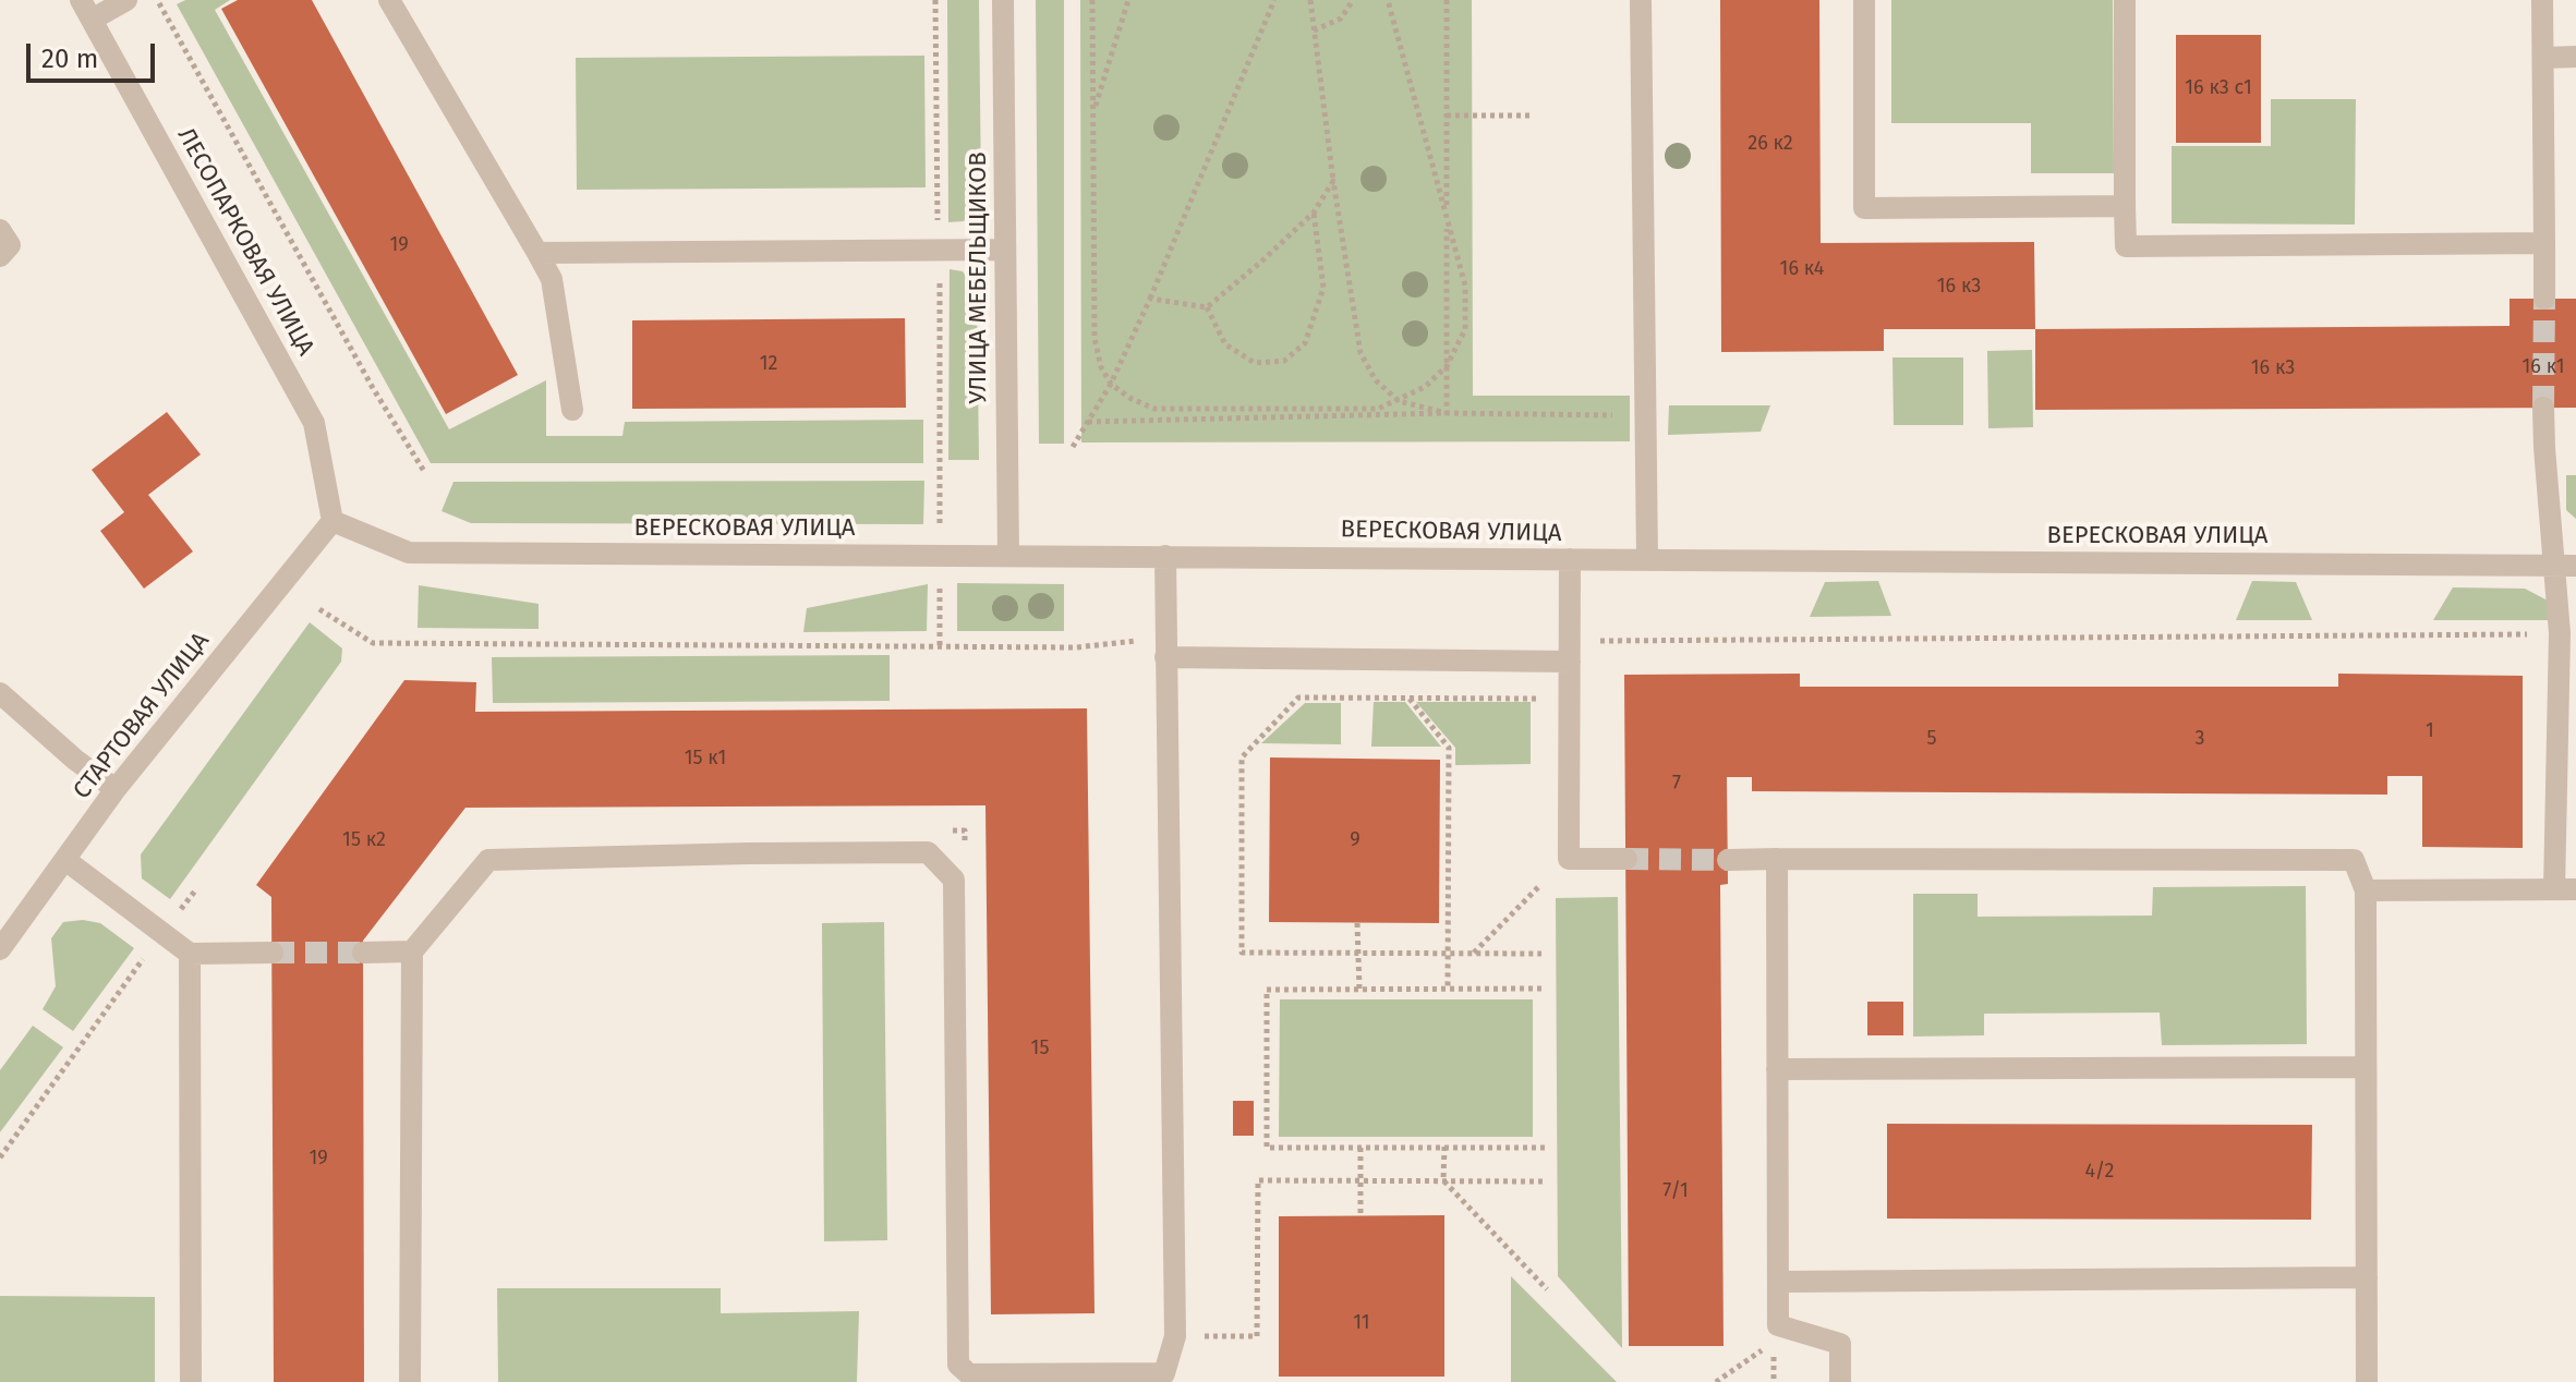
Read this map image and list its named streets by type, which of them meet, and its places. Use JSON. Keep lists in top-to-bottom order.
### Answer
{
  "streets": {
    "street": [
      "ЛЕСОПАРКОВАЯ УЛИЦА",
      "УЛИЦА МЕБЕЛЬЩИКОВ",
      "ВЕРЕСКОВАЯ УЛИЦА",
      "СТАРТОВАЯ УЛИЦА"
    ]
  },
  "crossings": [
    ["ЛЕСОПАРКОВАЯ УЛИЦА", "ВЕРЕСКОВАЯ УЛИЦА"],
    ["ЛЕСОПАРКОВАЯ УЛИЦА", "СТАРТОВАЯ УЛИЦА"],
    ["УЛИЦА МЕБЕЛЬЩИКОВ", "ВЕРЕСКОВАЯ УЛИЦА"],
    ["ВЕРЕСКОВАЯ УЛИЦА", "СТАРТОВАЯ УЛИЦА"]
  ],
  "house_numbers": [
    "16 к3 с1",
    "26 к2",
    "19",
    "16 к4",
    "16 к3",
    "12",
    "16 к1",
    "16 к3",
    "1",
    "5",
    "3",
    "15 к1",
    "7",
    "15 к2",
    "9",
    "15",
    "19",
    "4/2",
    "7/1",
    "11"
  ],
  "scale_bar": "20 m"
}
